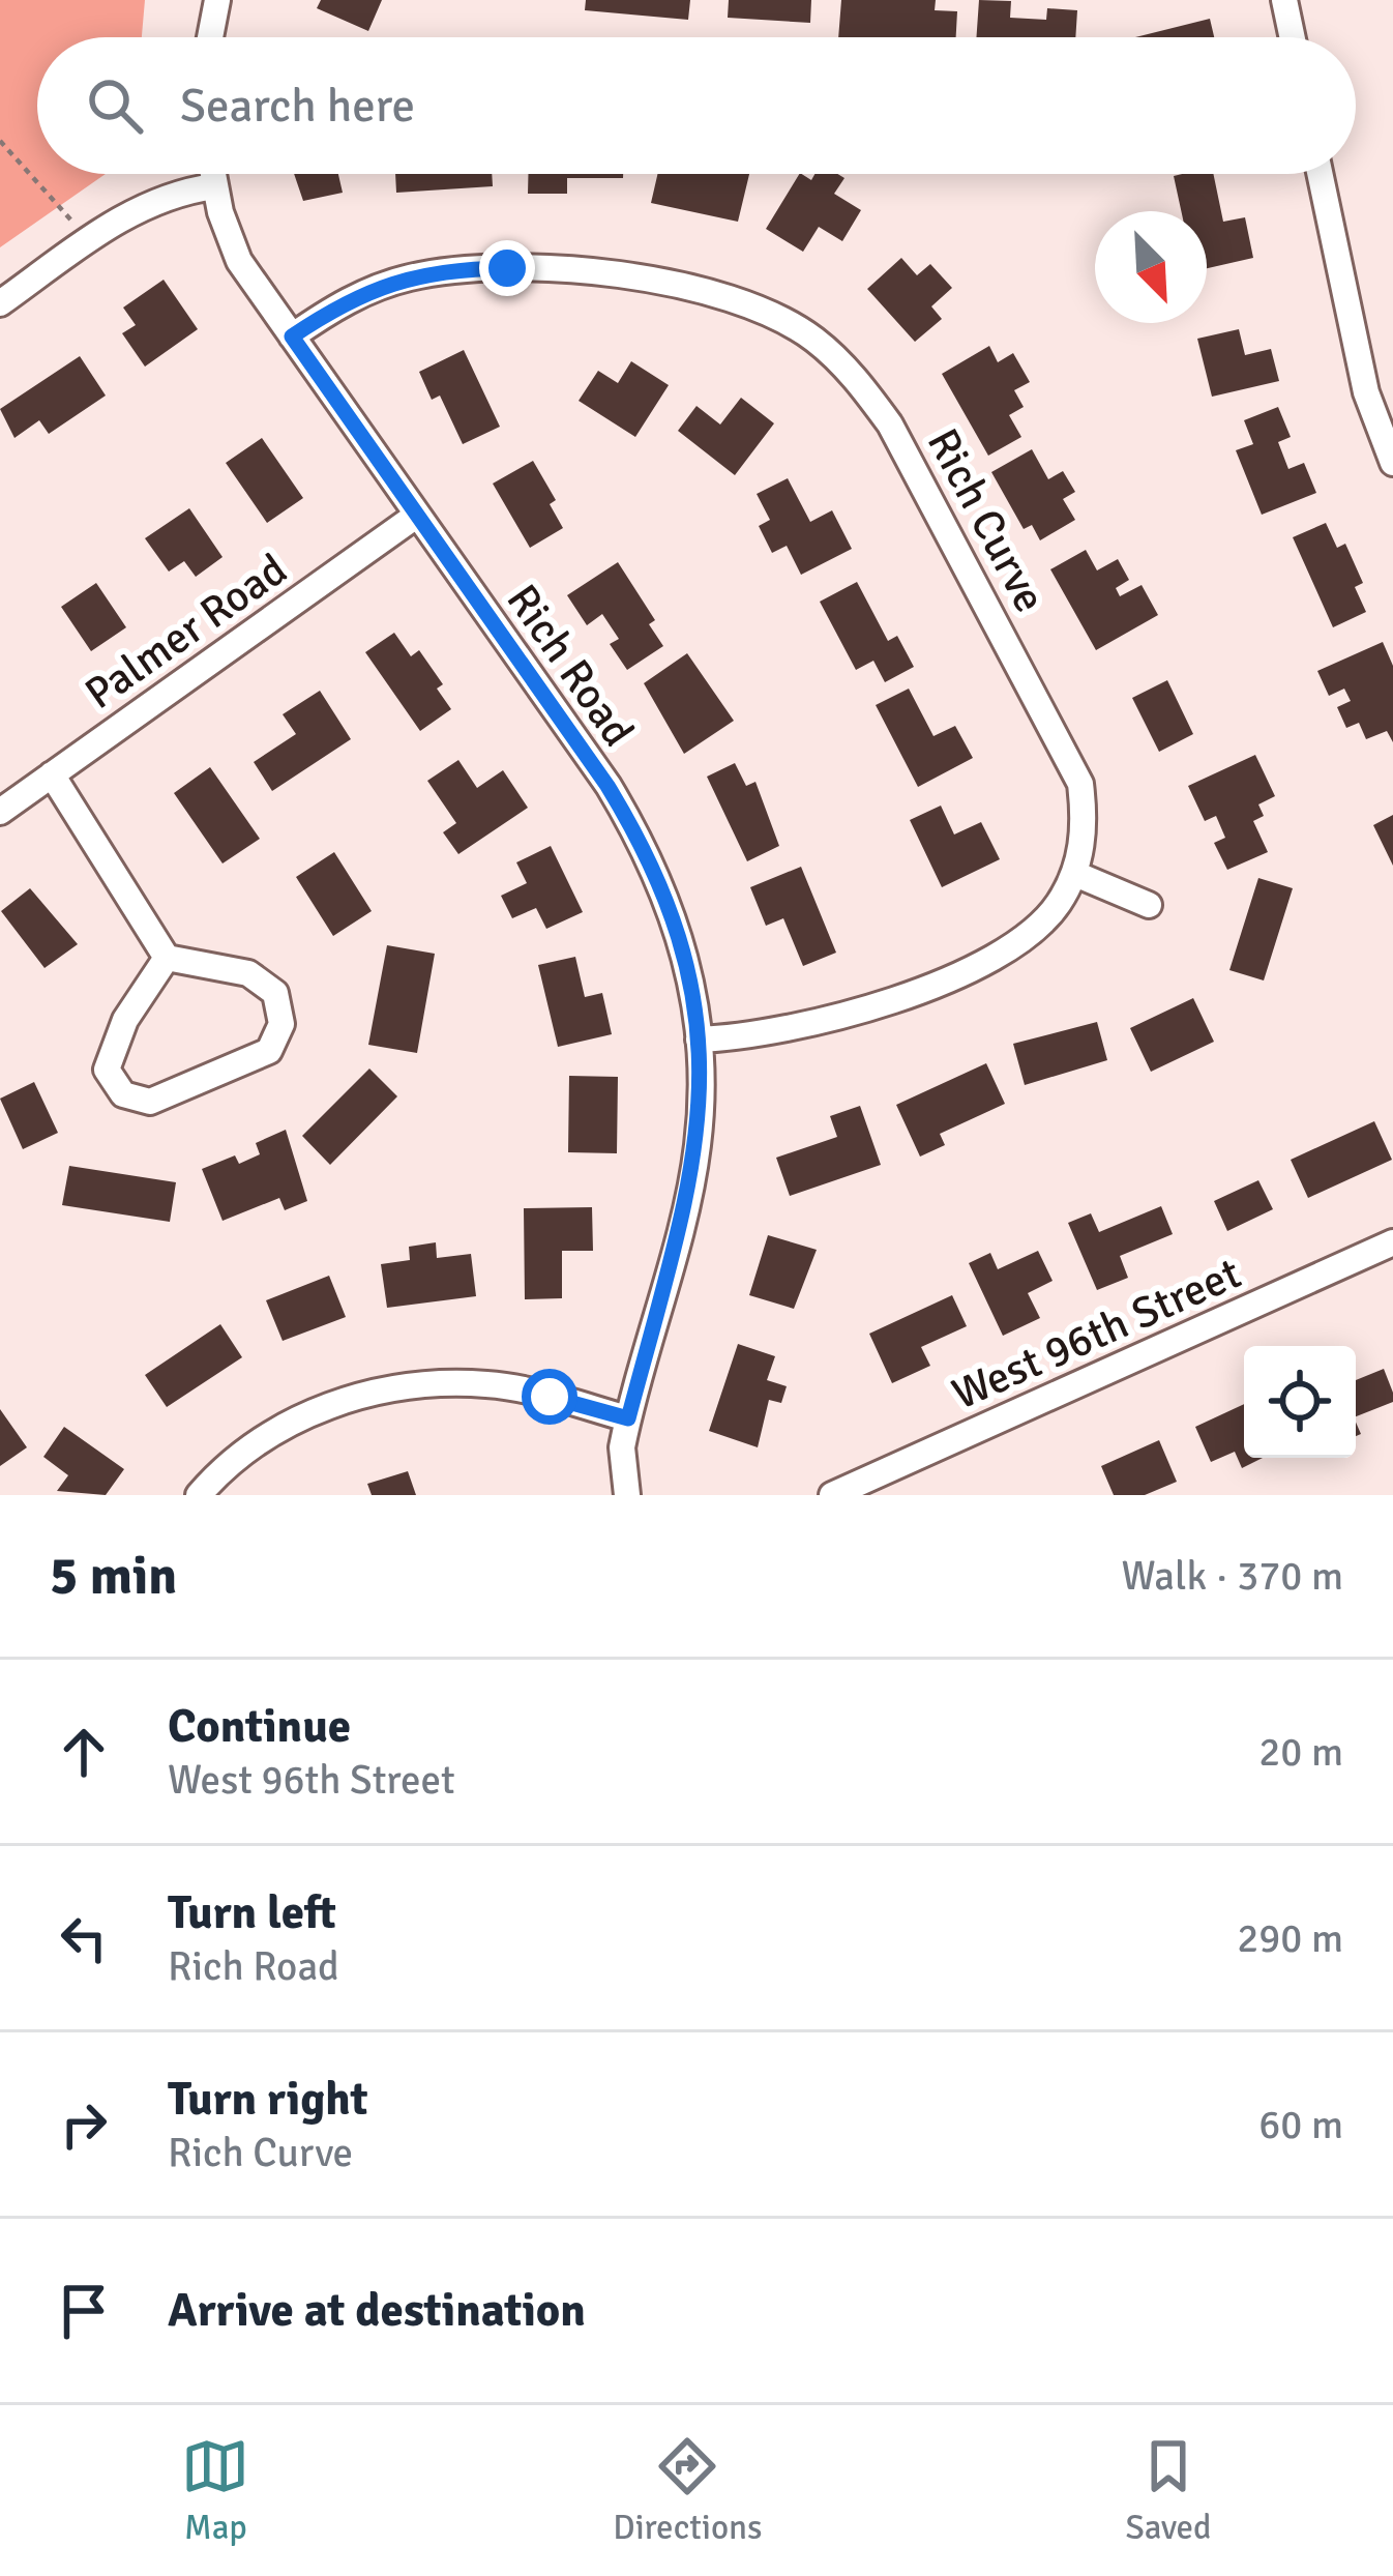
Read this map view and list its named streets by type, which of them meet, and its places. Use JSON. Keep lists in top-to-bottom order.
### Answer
{
  "streets": {
    "street": [
      "Rich Curve",
      "Palmer Road",
      "Rich Road",
      "West 96th Street"
    ]
  },
  "crossings": [
    ["Rich Curve", "Rich Road"],
    ["Palmer Road", "Rich Road"]
  ],
  "north": "bottom right",
  "page": {
    "search": "Search here",
    "heading": ["5 min", "Walk · 370 m"],
    "list": [
      ["Continue", "West 96th Street", "20 m"],
      ["Turn left", "Rich Road", "290 m"],
      ["Turn right", "Rich Curve", "60 m"],
      "Arrive at destination"
    ],
    "nav": ["Map", "Directions", "Saved"]
  }
}
